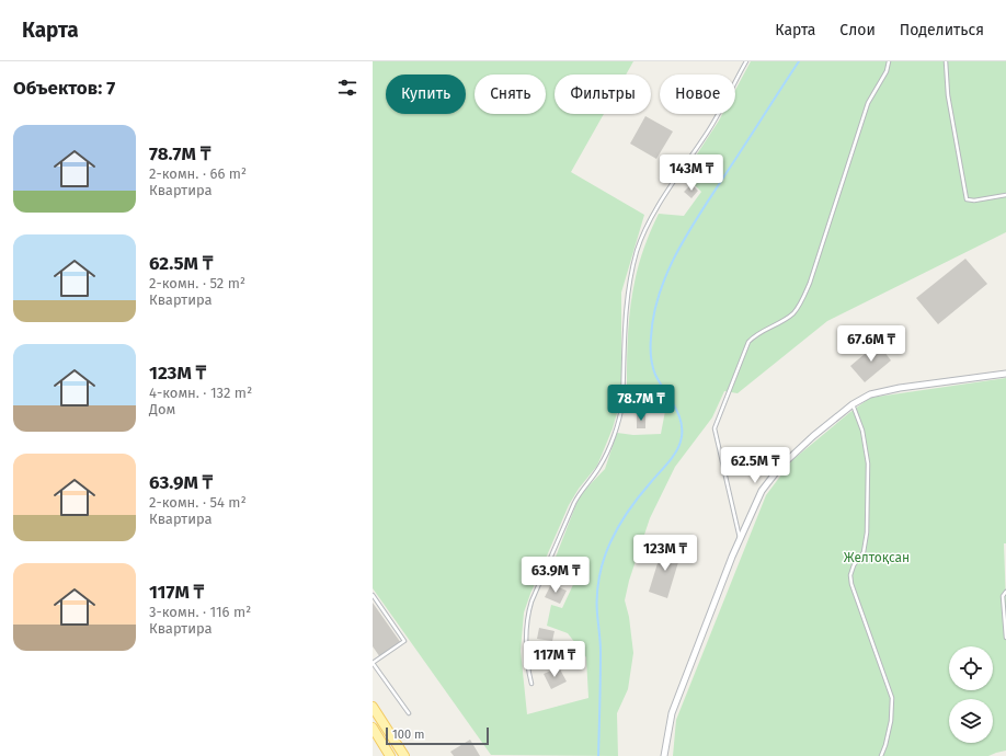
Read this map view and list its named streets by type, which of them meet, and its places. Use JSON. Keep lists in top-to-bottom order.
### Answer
{
  "parks": ["Желтоқсан"],
  "scale_bar": "100 m",
  "page": {
    "header": "Карта",
    "nav": ["Карта", "Слои", "Поделиться"],
    "heading": "Объектов: 7",
    "chip": [
      "Купить",
      "Снять",
      "Фильтры",
      "Новое"
    ],
    "list": [
      {
        "name": "78.7M ₸",
        "note": "2-комн. · 66 m² · Квартира"
      },
      {
        "name": "62.5M ₸",
        "note": "2-комн. · 52 m² · Квартира"
      },
      {
        "name": "123M ₸",
        "note": "4-комн. · 132 m² · Дом"
      },
      {
        "name": "63.9M ₸",
        "note": "2-комн. · 54 m² · Квартира"
      },
      {
        "name": "117M ₸",
        "note": "3-комн. · 116 m² · Квартира"
      }
    ],
    "price": [
      "143M ₸",
      "67.6M ₸",
      "78.7M ₸",
      "62.5M ₸",
      "123M ₸",
      "63.9M ₸",
      "117M ₸"
    ],
    "scale": "100 m"
  }
}
